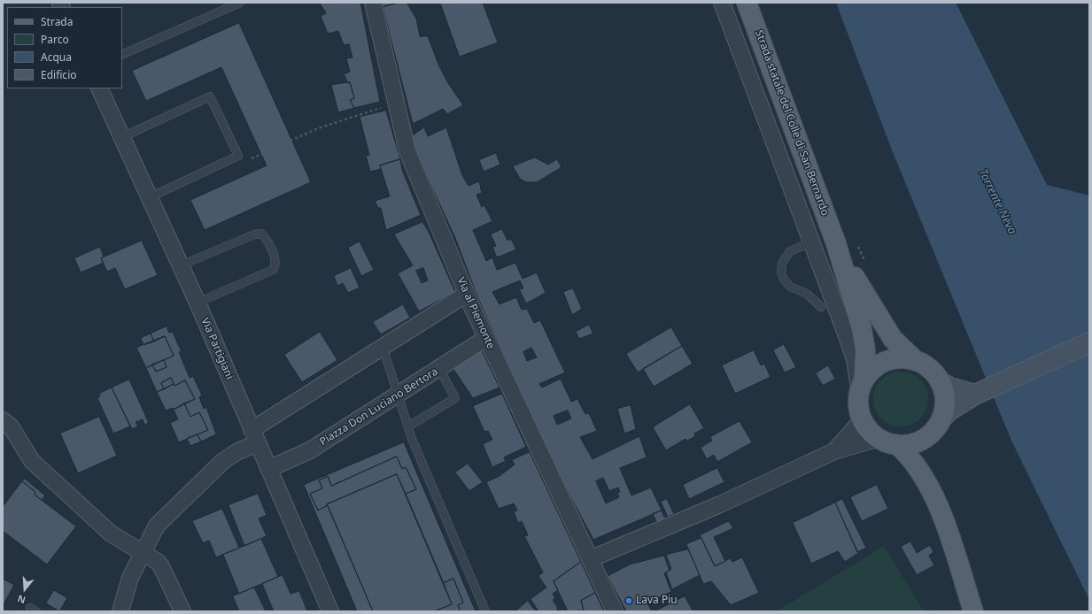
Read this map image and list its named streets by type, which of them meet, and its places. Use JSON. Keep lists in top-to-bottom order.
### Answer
{
  "streets": {
    "main road": ["Strada statale del Colle di San Bernardo"],
    "street": ["Via al Piemonte", "Via Partigiani", "Piazza Don Luciano Bertora"]
  },
  "crossings": [
    ["Via al Piemonte", "Piazza Don Luciano Bertora"],
    ["Via Partigiani", "Piazza Don Luciano Bertora"]
  ],
  "water": ["Torrente Neva"],
  "places": ["Lava Piu"],
  "legend": [
    "Strada",
    "Parco",
    "Acqua",
    "Edificio"
  ],
  "north": "bottom"
}
